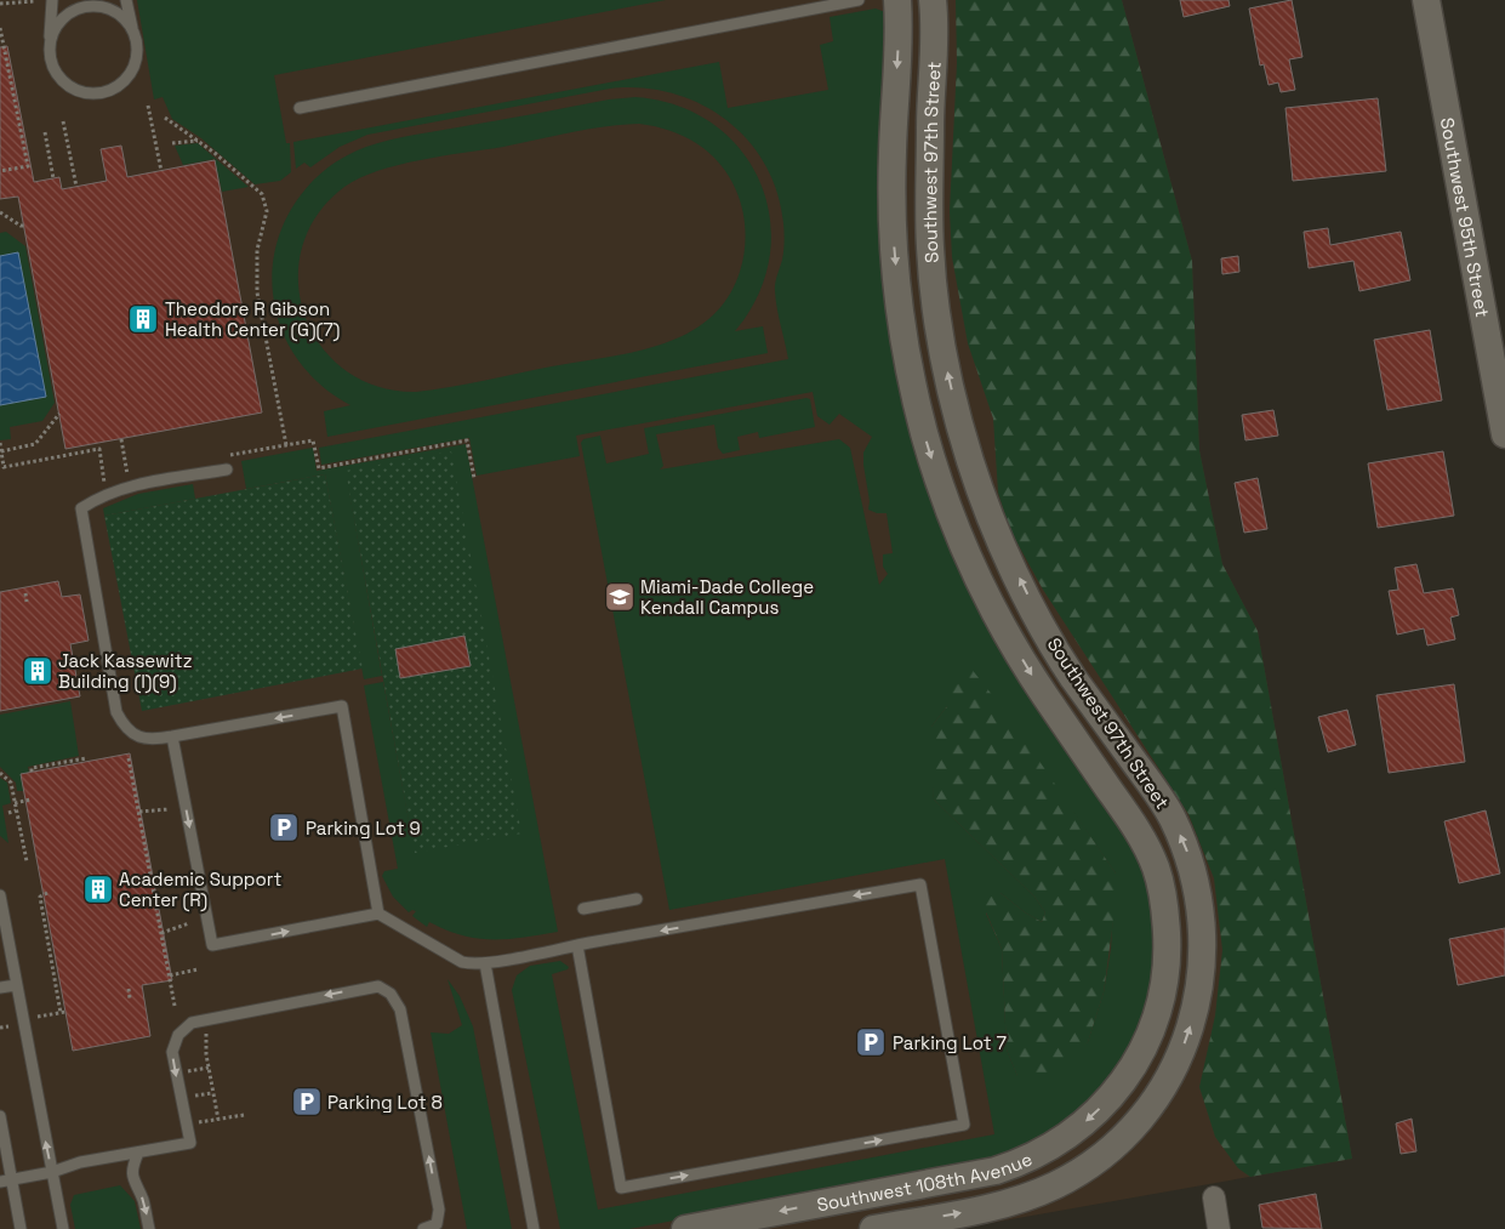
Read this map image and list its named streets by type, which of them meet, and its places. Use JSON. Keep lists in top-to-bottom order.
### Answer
{
  "streets": {
    "street": ["Southwest 97th Street", "Southwest 95th Street", "Southwest 108th Avenue"]
  },
  "crossings": [
    ["Southwest 97th Street", "Southwest 108th Avenue"]
  ],
  "places": {
    "building": ["Theodore R Gibson Health Center (G)(7)", "Jack Kassewitz Building (I)(9)", "Academic Support Center (R)"],
    "school or university": ["Miami-Dade College Kendall Campus"],
    "parking": ["Parking Lot 9", "Parking Lot 7", "Parking Lot 8"]
  }
}
